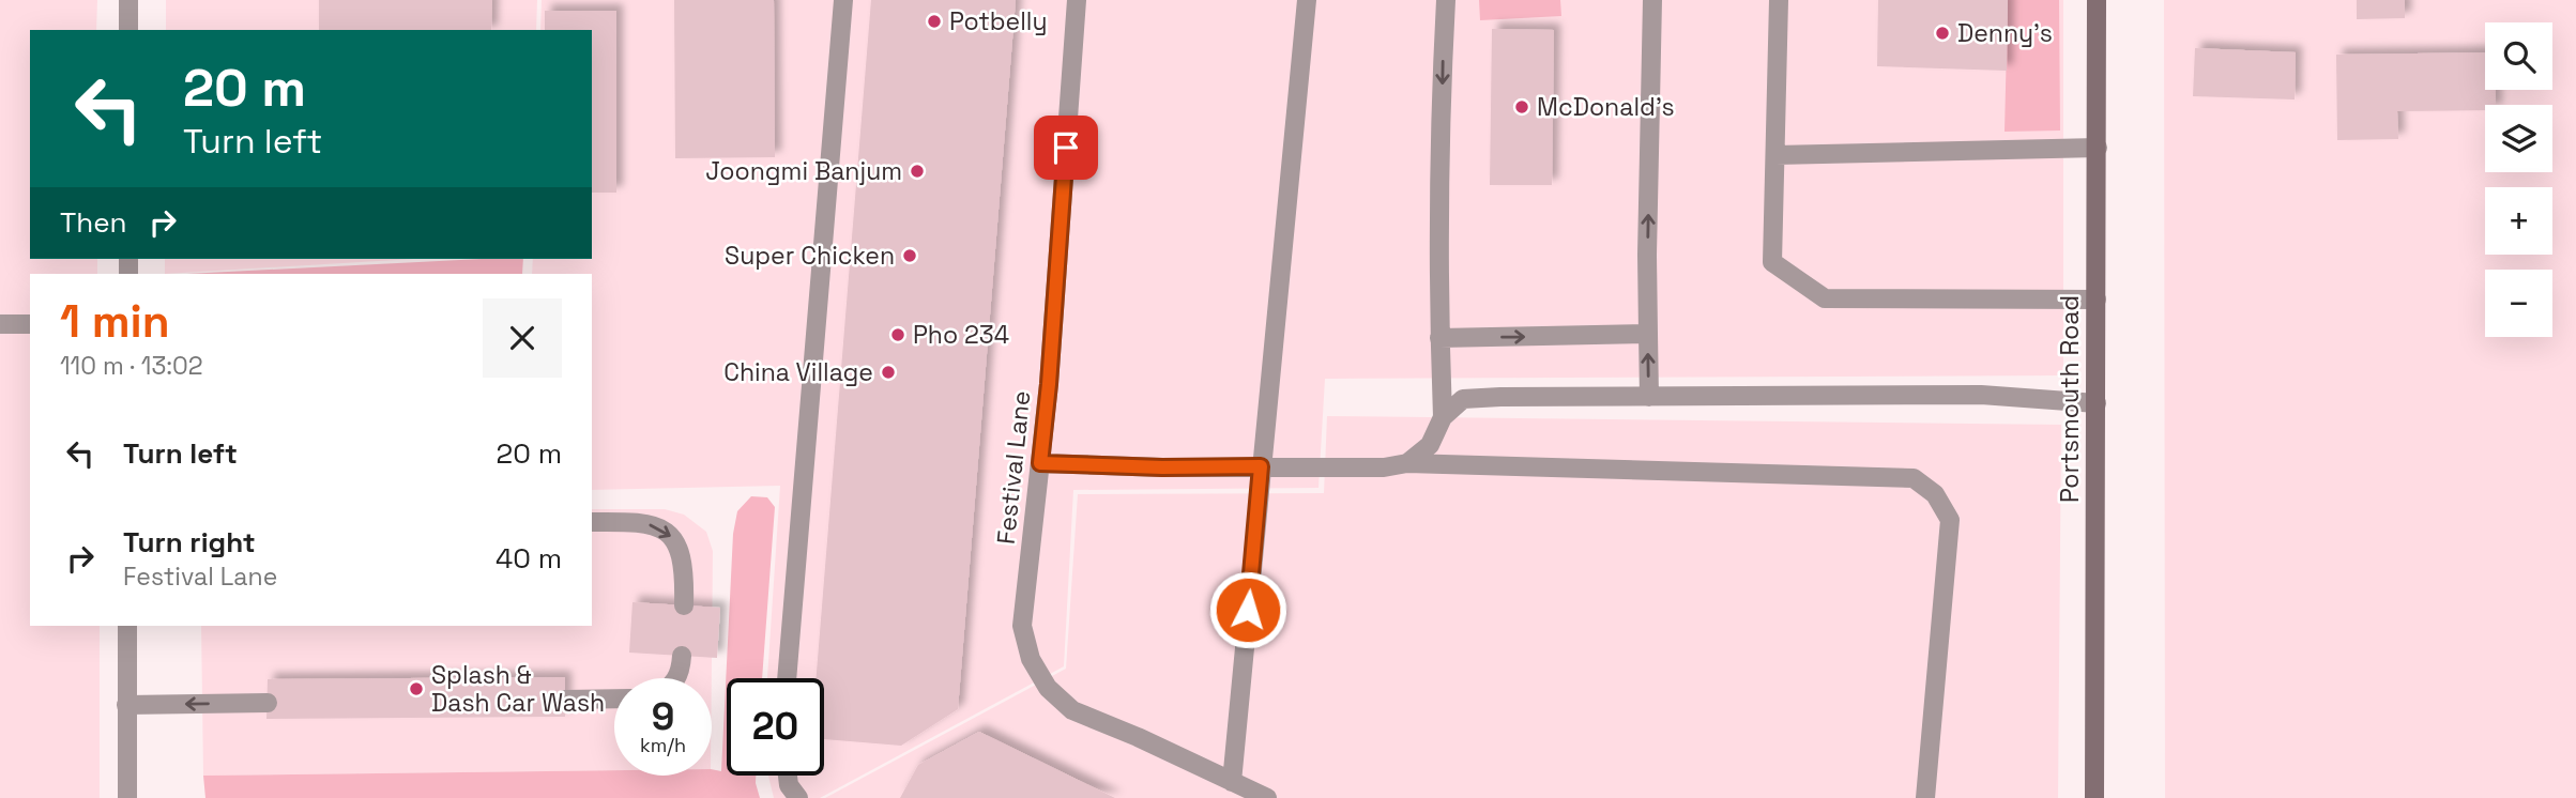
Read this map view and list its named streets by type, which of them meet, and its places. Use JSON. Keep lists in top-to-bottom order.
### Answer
{
  "streets": {
    "street": ["Portsmouth Road", "Festival Lane"]
  },
  "places": [
    "Potbelly",
    "Denny's",
    "McDonald's",
    "Joongmi Banjum",
    "Super Chicken",
    "Pho 234",
    "China Village",
    "Splash & Dash Car Wash"
  ],
  "page": {
    "map_buttons": ["+", "−"],
    "turn": ["20 m", "Turn left"],
    "then": "Then",
    "heading": ["1 min", "110 m · 13:02"],
    "list": [
      {
        "name": "Turn left",
        "value": "20 m"
      },
      {
        "name": "Turn right",
        "note": "Festival Lane",
        "value": "40 m"
      }
    ],
    "speed": "9 km/h",
    "limit": "20"
  }
}
